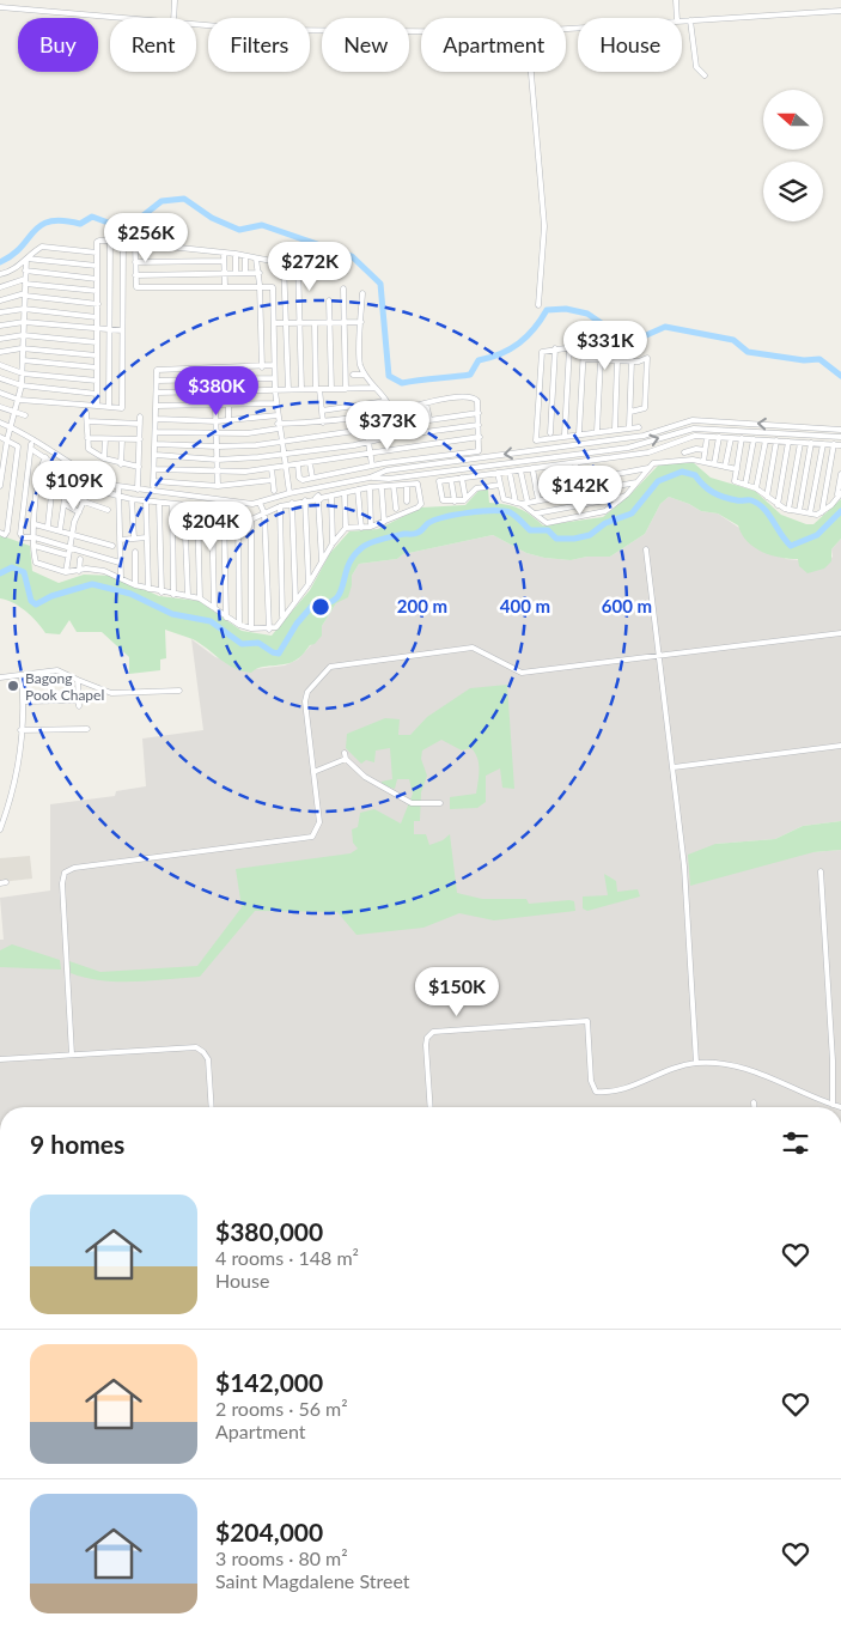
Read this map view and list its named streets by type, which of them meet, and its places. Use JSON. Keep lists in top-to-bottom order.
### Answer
{
  "places": ["Bagong Pook Chapel"],
  "north": "left",
  "page": {
    "chip": [
      "Buy",
      "Rent",
      "Filters",
      "New",
      "Apartment",
      "House"
    ],
    "price": [
      "$256K",
      "$272K",
      "$331K",
      "$380K",
      "$373K",
      "$109K",
      "$142K",
      "$204K",
      "$150K"
    ],
    "heading": "9 homes",
    "list": [
      {
        "name": "$380,000",
        "note": "4 rooms · 148 m² · House"
      },
      {
        "name": "$142,000",
        "note": "2 rooms · 56 m² · Apartment"
      },
      {
        "name": "$204,000",
        "note": "3 rooms · 80 m² · Saint Magdalene Street"
      }
    ]
  },
  "rings": ["200 m", "400 m", "600 m"]
}
